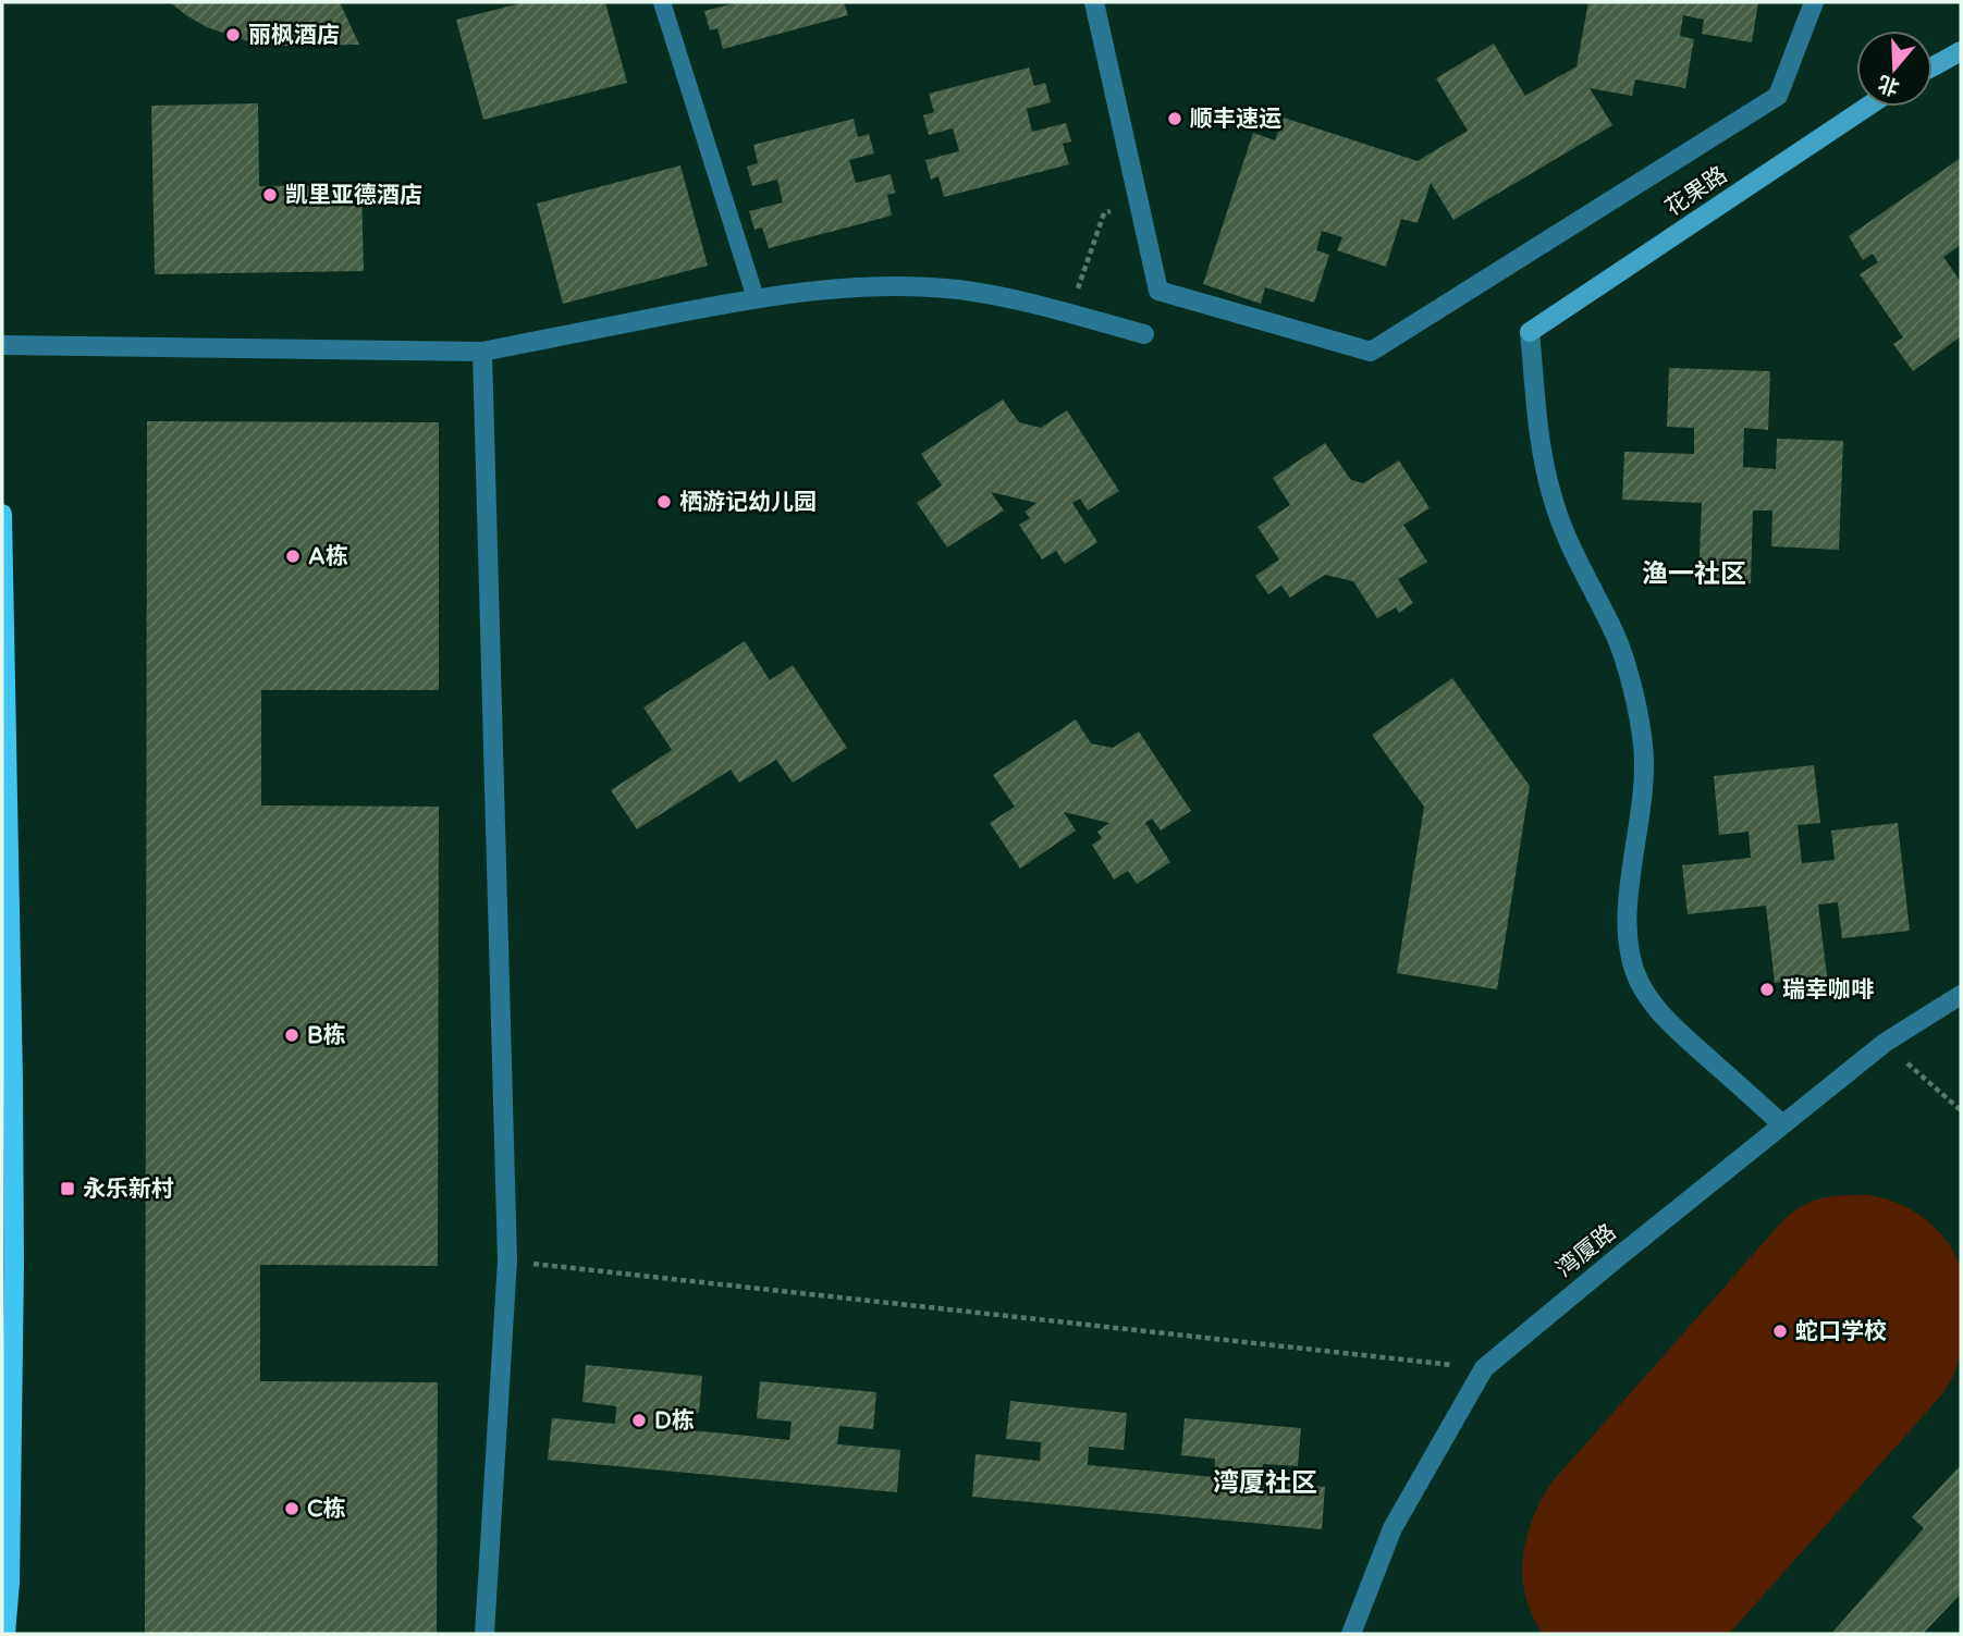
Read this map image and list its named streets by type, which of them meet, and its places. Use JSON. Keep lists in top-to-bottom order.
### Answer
{
  "streets": {
    "street": ["花果路", "湾厦路"]
  },
  "crossings": [
    ["花果路", "湾厦路"]
  ],
  "districts": ["渔一社区", "湾厦社区"],
  "places": {
    "other": [
      "丽枫酒店",
      "顺丰速运",
      "凯里亚德酒店",
      "栖游记幼儿园",
      "A栋",
      "瑞幸咖啡",
      "B栋",
      "蛇口学校",
      "D栋",
      "C栋"
    ],
    "transit": ["永乐新村"]
  },
  "north": "bottom"
}
